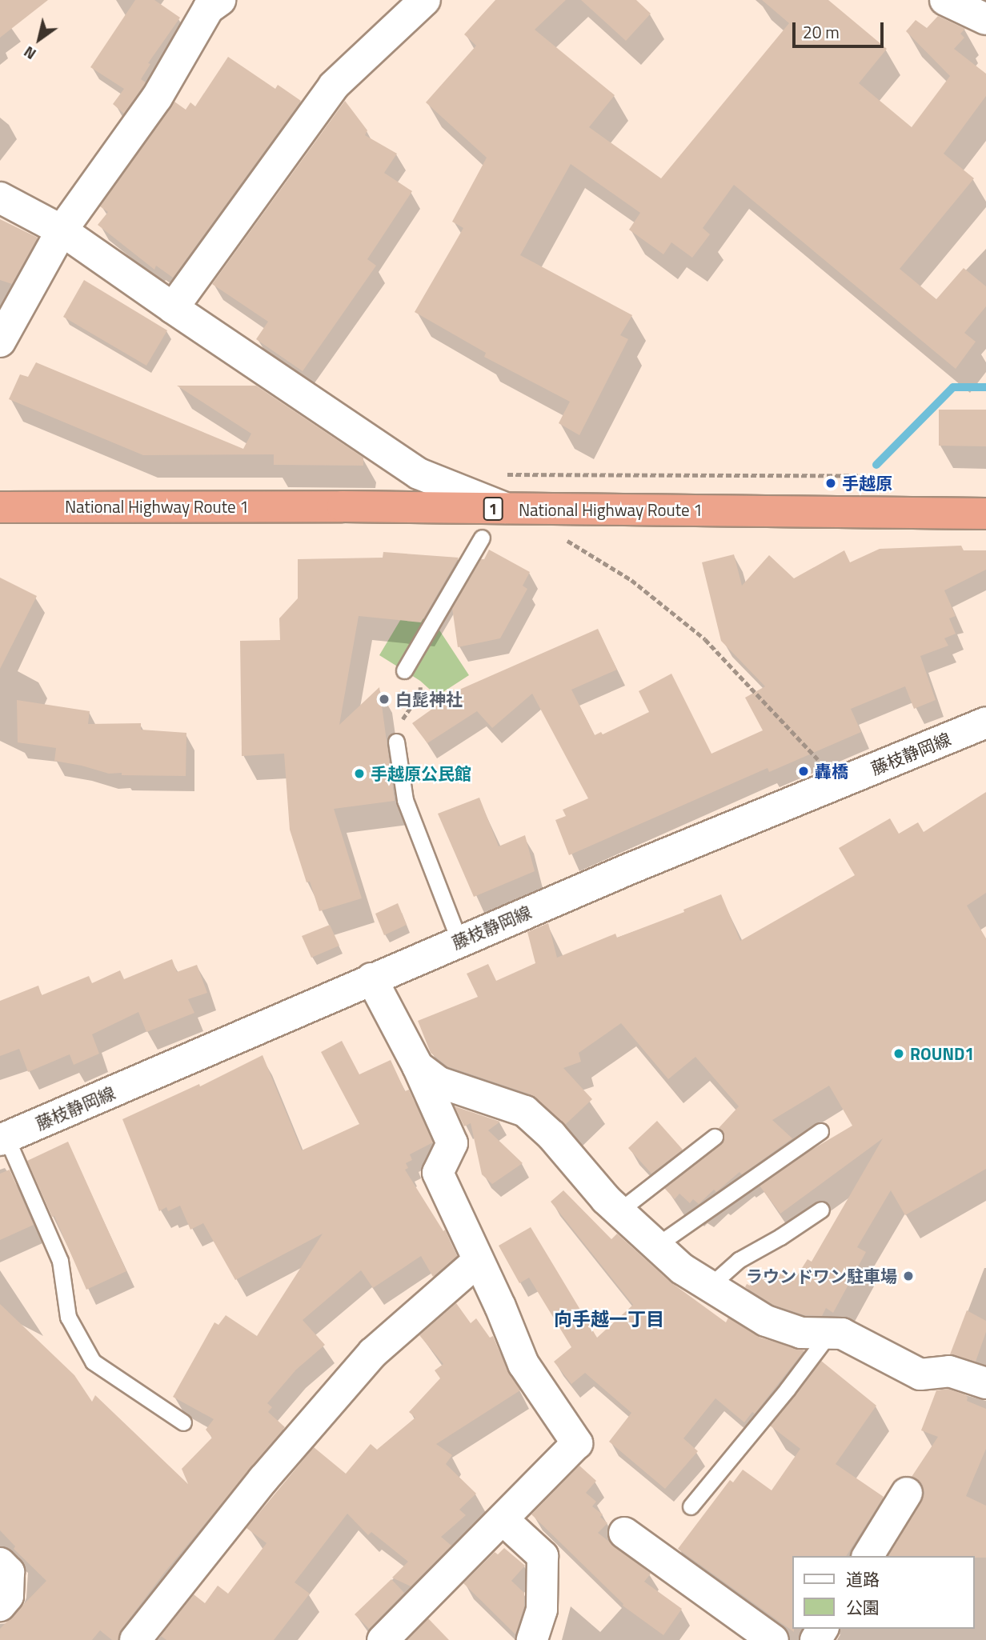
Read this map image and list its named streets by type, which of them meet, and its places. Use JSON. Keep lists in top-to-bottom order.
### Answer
{
  "streets": {
    "highway": ["National Highway Route 1", "1"],
    "street": ["藤枝静岡線"]
  },
  "districts": ["向手越一丁目"],
  "places": [
    "手越原",
    "白髭神社",
    "轟橋",
    "手越原公民館",
    "ROUND1",
    "ラウンドワン駐車場"
  ],
  "legend": ["道路", "公園"],
  "scale_bar": "20 m",
  "north": "bottom left"
}
